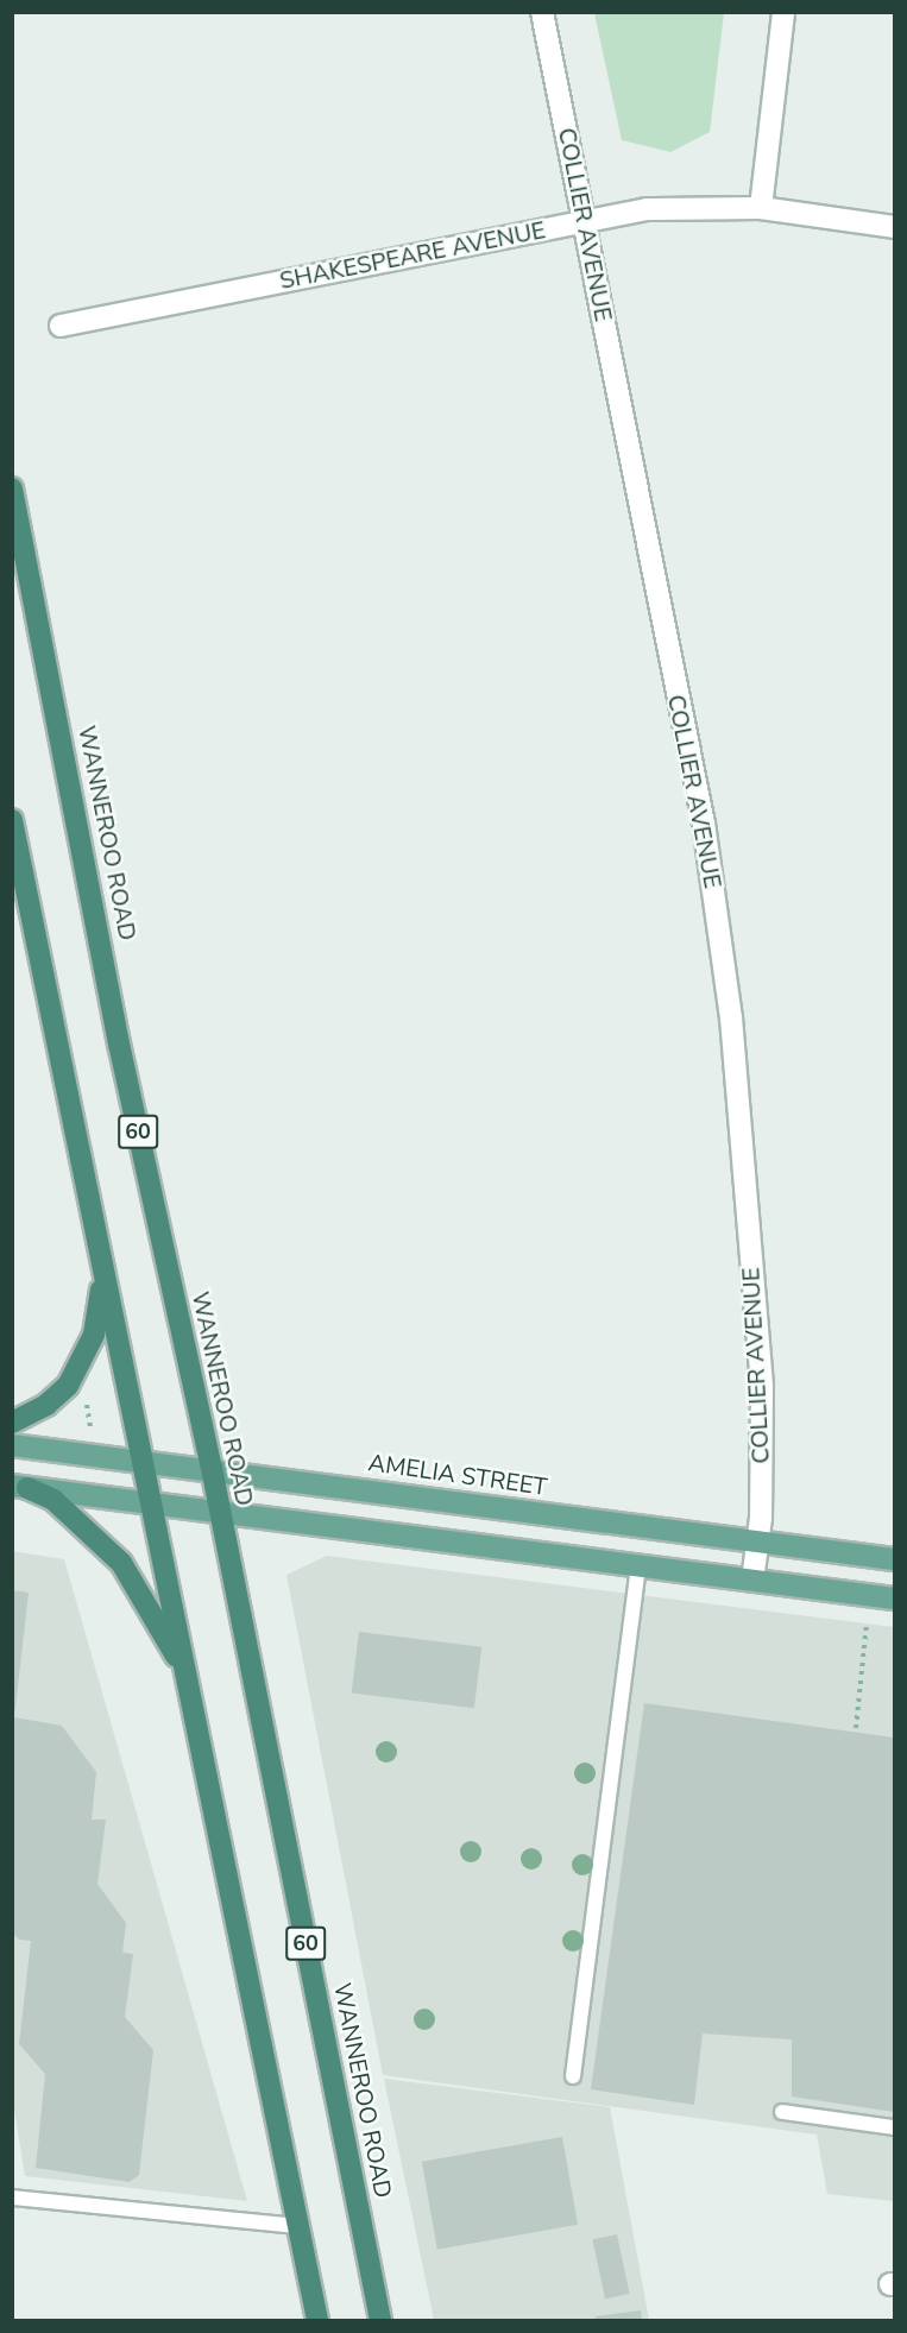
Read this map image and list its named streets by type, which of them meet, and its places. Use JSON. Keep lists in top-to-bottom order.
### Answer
{
  "streets": {
    "highway": ["WANNEROO ROAD", "60"],
    "main road": ["AMELIA STREET"],
    "street": ["COLLIER AVENUE", "SHAKESPEARE AVENUE"]
  },
  "crossings": [
    ["COLLIER AVENUE", "SHAKESPEARE AVENUE"],
    ["COLLIER AVENUE", "AMELIA STREET"],
    ["WANNEROO ROAD", "AMELIA STREET"]
  ]
}
